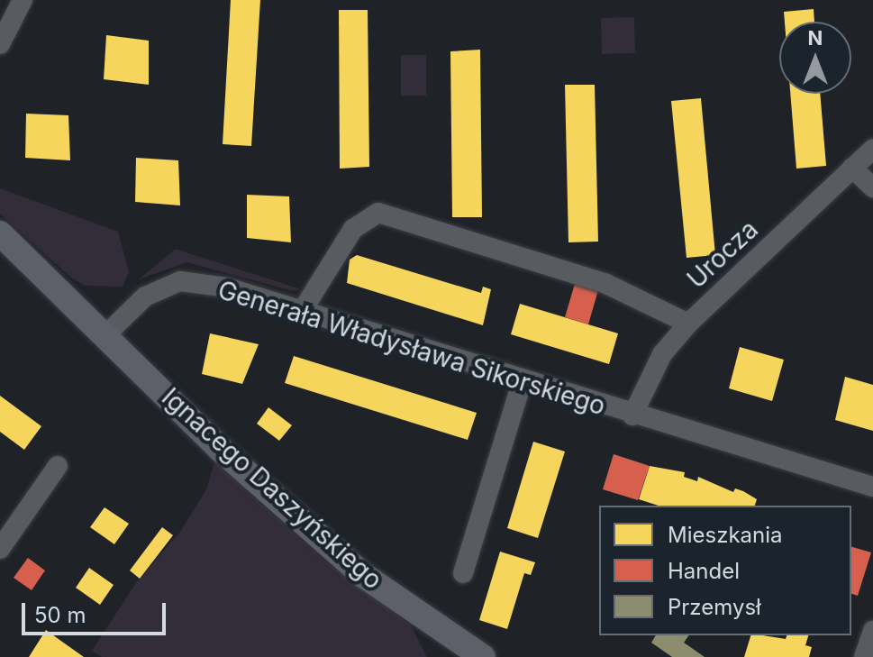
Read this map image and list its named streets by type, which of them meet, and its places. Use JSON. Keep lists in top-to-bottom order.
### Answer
{
  "streets": {
    "main road": ["Ignacego Daszyńskiego"],
    "street": ["Urocza", "Generała Władysława Sikorskiego"]
  },
  "crossings": [
    ["Urocza", "Generała Władysława Sikorskiego"],
    ["Generała Władysława Sikorskiego", "Ignacego Daszyńskiego"]
  ],
  "legend": ["Mieszkania", "Handel", "Przemysł"],
  "scale_bar": "50 m",
  "north": "top"
}
